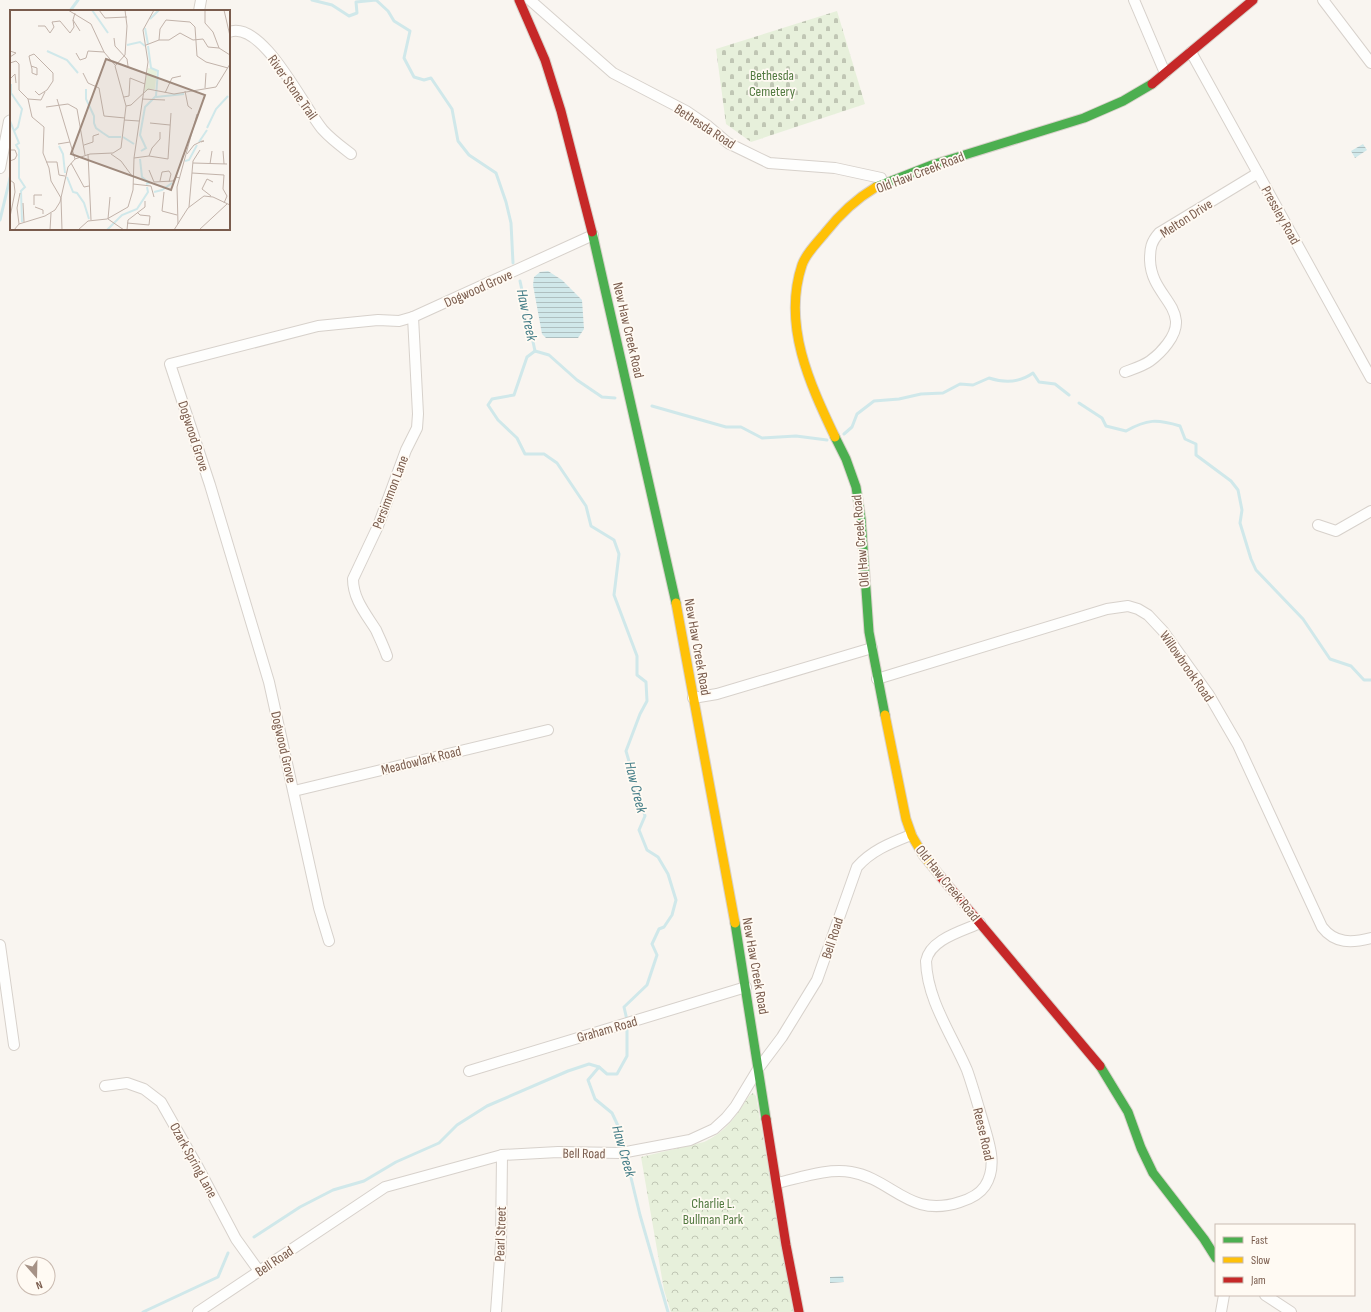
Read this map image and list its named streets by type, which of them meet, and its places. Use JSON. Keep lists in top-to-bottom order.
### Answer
{
  "streets": {
    "street": [
      "River Stone Trail",
      "Bethesda Road",
      "Old Haw Creek Road",
      "Pressley Road",
      "Melton Drive",
      "Dogwood Grove",
      "New Haw Creek Road",
      "Persimmon Lane",
      "Willowbrook Road",
      "Meadowlark Road",
      "Bell Road",
      "Graham Road",
      "Reese Road",
      "Ozark Spring Lane",
      "Pearl Street"
    ]
  },
  "crossings": [
    ["Bethesda Road", "Old Haw Creek Road"],
    ["Old Haw Creek Road", "Pressley Road"],
    ["Old Haw Creek Road", "Willowbrook Road"],
    ["Old Haw Creek Road", "Bell Road"],
    ["Old Haw Creek Road", "Reese Road"],
    ["Pressley Road", "Melton Drive"],
    ["Dogwood Grove", "New Haw Creek Road"],
    ["Dogwood Grove", "Persimmon Lane"],
    ["Dogwood Grove", "Meadowlark Road"],
    ["New Haw Creek Road", "Bell Road"],
    ["New Haw Creek Road", "Graham Road"],
    ["New Haw Creek Road", "Reese Road"],
    ["Bell Road", "Ozark Spring Lane"],
    ["Bell Road", "Pearl Street"]
  ],
  "water": ["Haw Creek"],
  "parks": ["Bethesda Cemetery", "Charlie L. Bullman Park"],
  "legend": ["Fast", "Slow", "Jam"],
  "north": "bottom"
}
